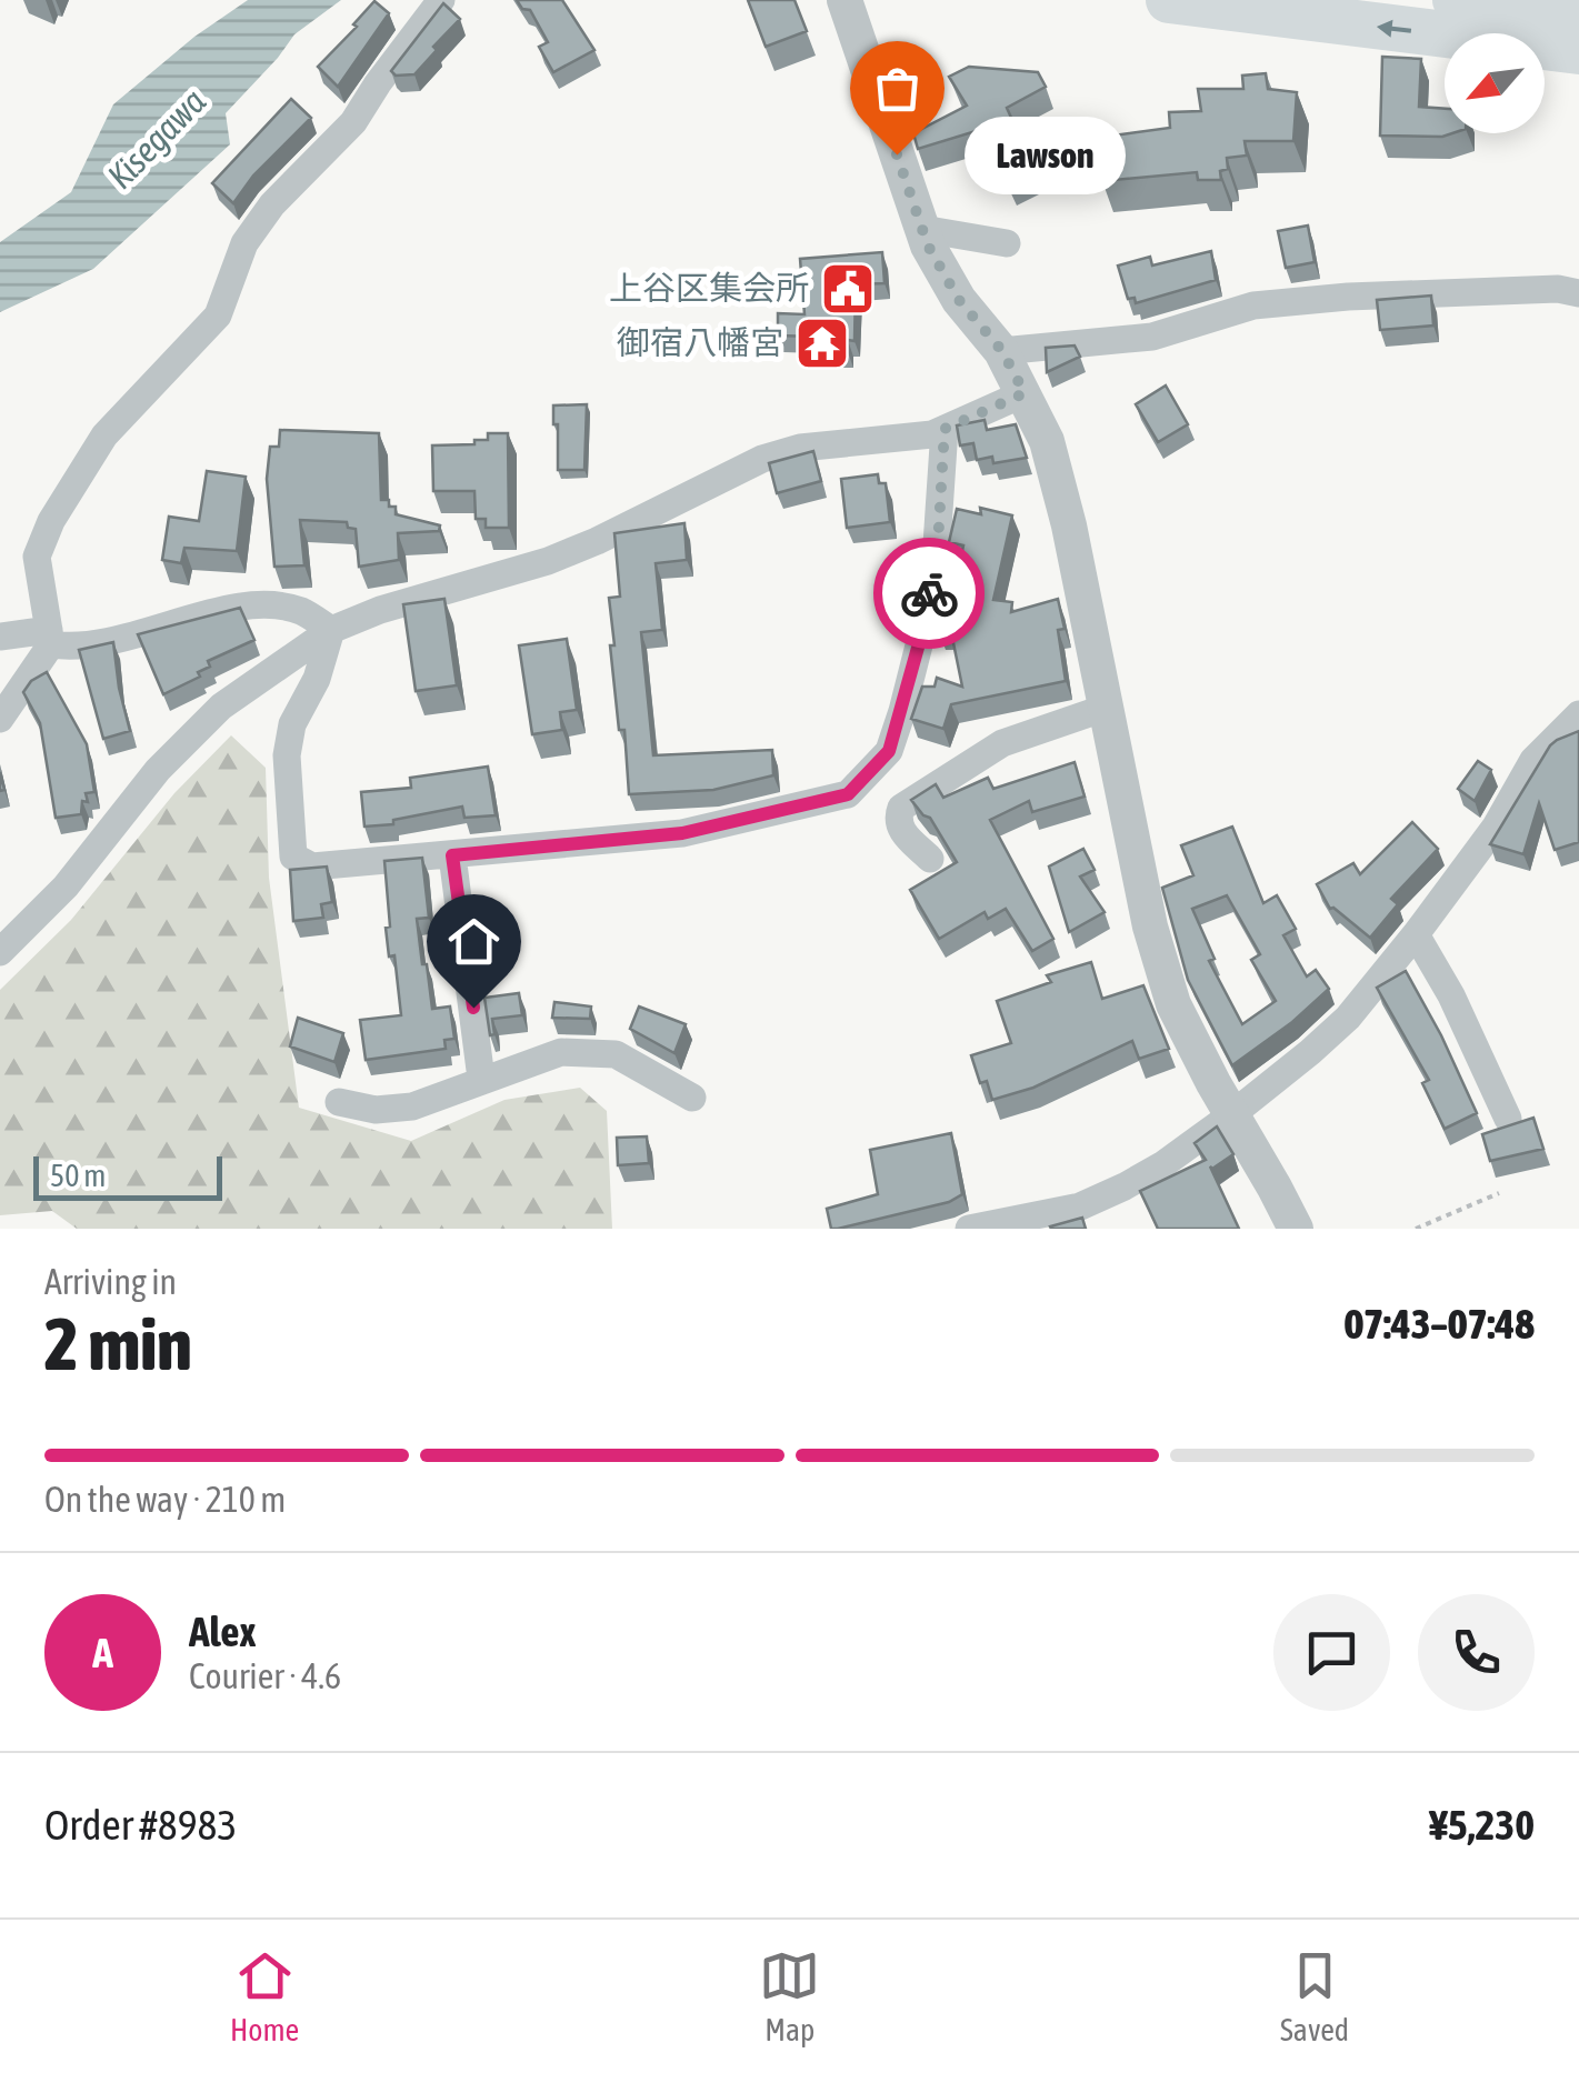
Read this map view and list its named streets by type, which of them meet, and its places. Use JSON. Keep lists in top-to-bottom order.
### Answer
{
  "water": ["Kisegawa"],
  "places": {
    "other": ["Lawson"],
    "public building": ["上谷区集会所"],
    "temple": ["御宿八幡宮"]
  },
  "scale_bar": "50 m",
  "north": "bottom left",
  "page": {
    "bubble": "Lawson",
    "scale": "50 m",
    "heading": ["2 min", "Arriving in", "07:43–07:48"],
    "panel": [
      "Alex",
      "Courier · 4.6",
      "Order #8983",
      "¥5,230"
    ],
    "bar": "On the way · 210 m",
    "round": "A",
    "tabs": ["Home", "Map", "Saved"]
  }
}
